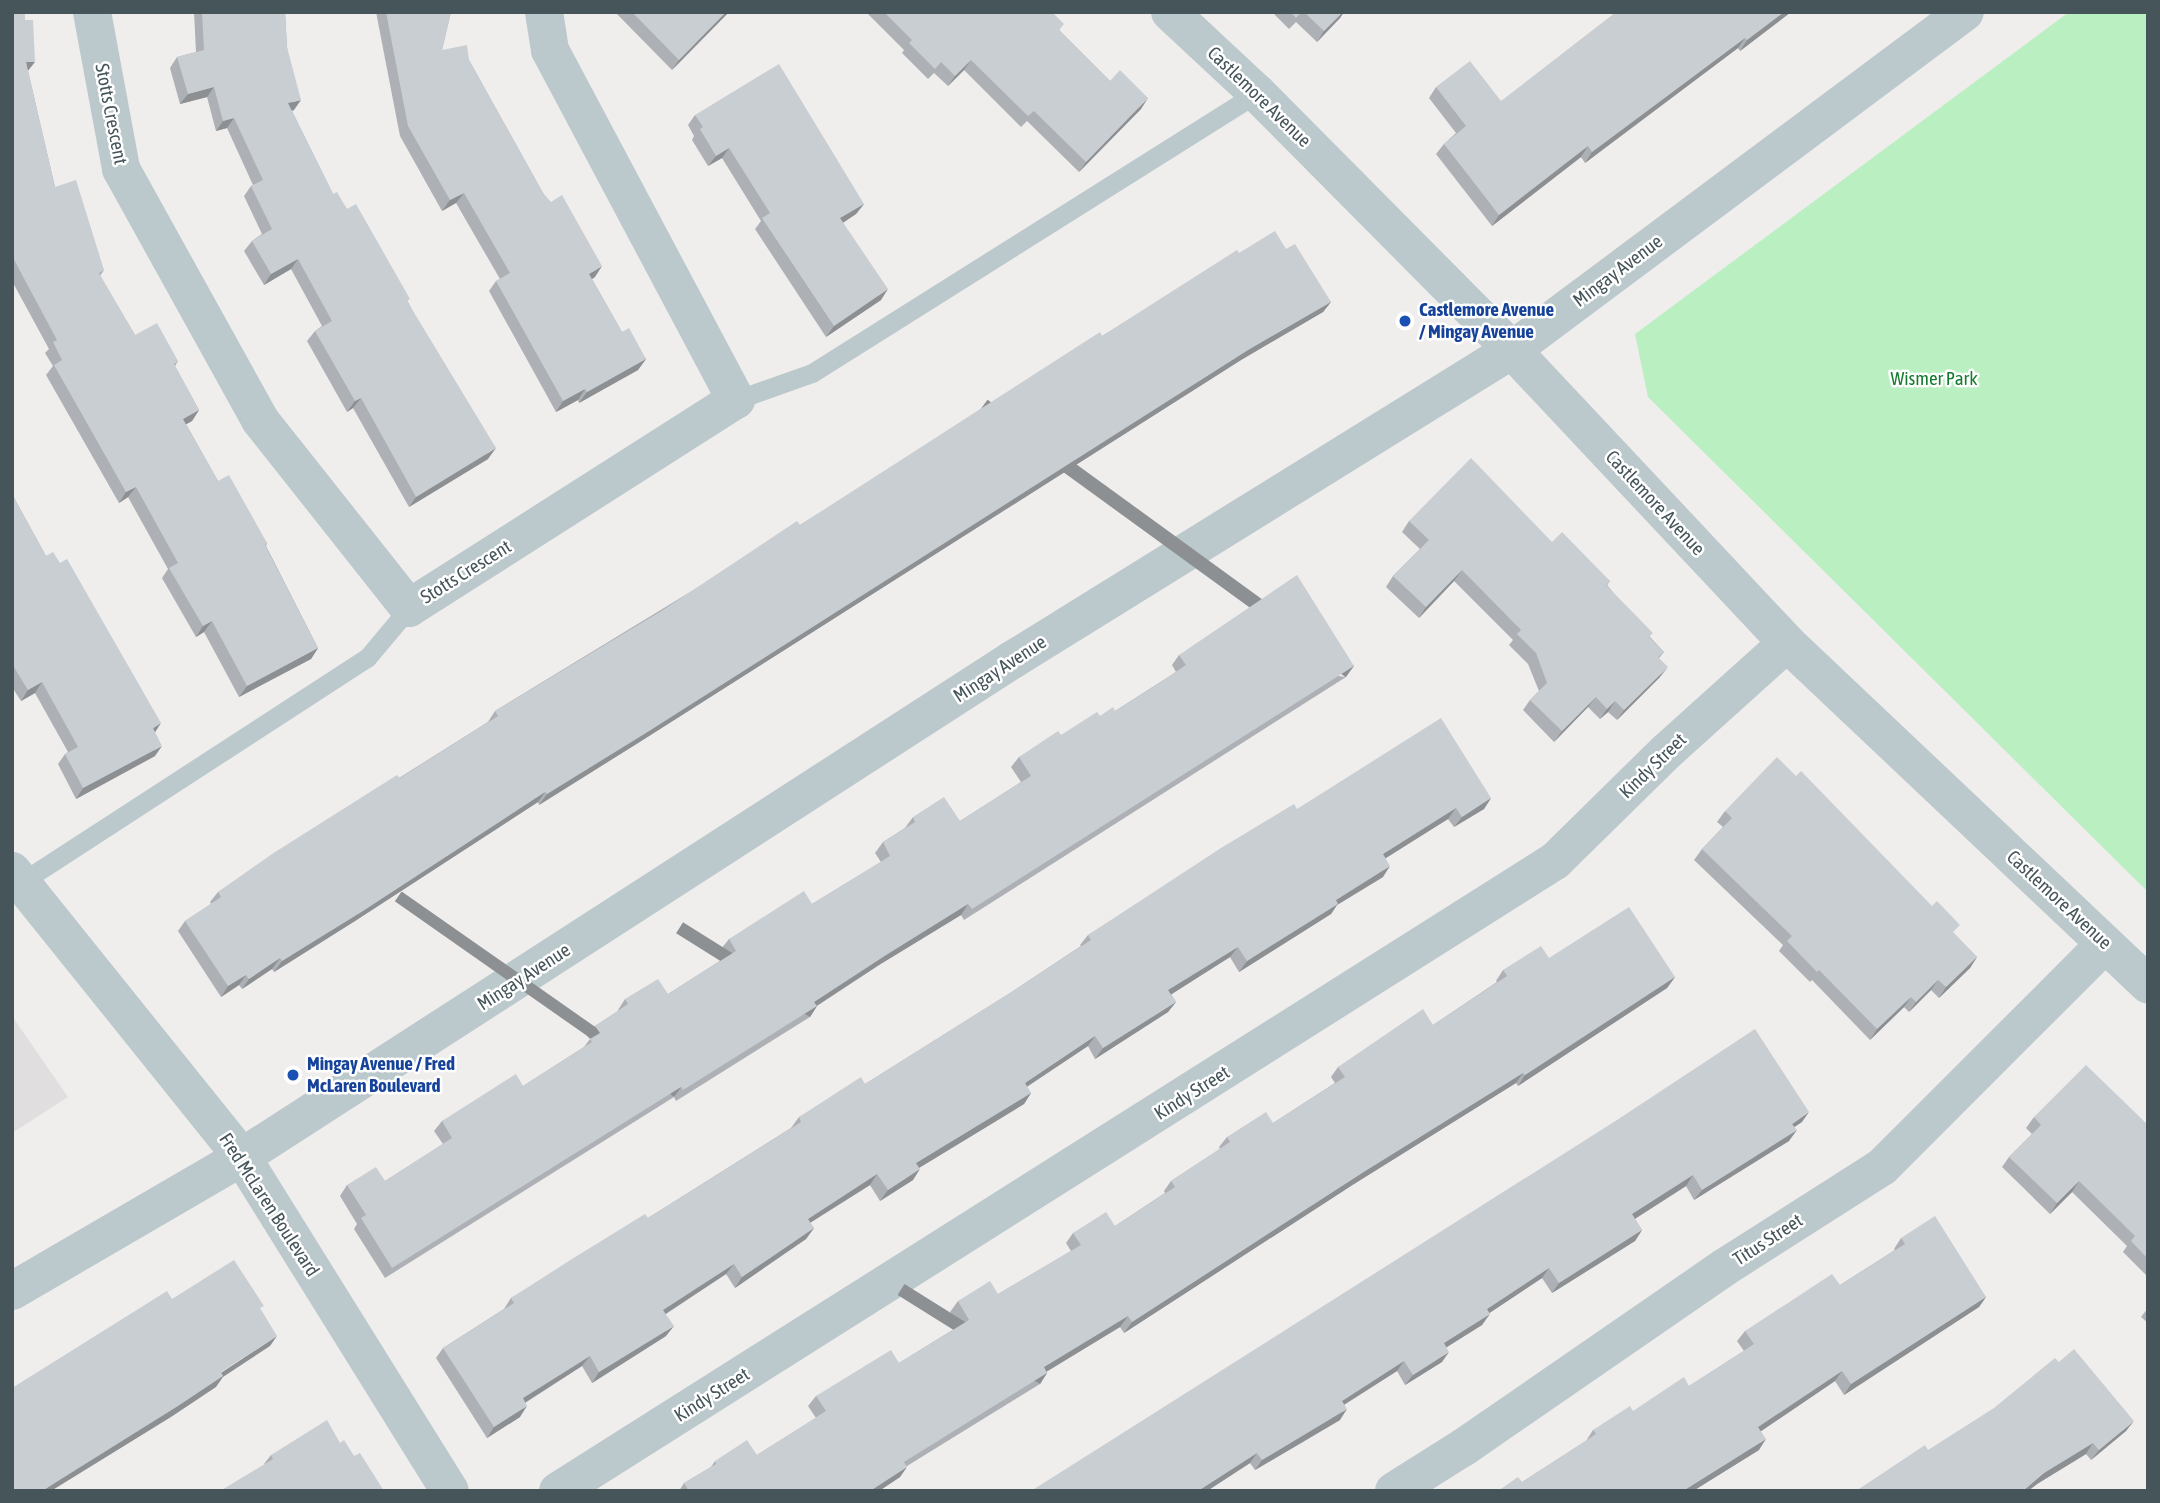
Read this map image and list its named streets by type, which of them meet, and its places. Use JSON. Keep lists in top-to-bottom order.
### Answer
{
  "streets": {
    "street": [
      "Castlemore Avenue",
      "Stotts Crescent",
      "Mingay Avenue",
      "Kindy Street",
      "Fred McLaren Boulevard",
      "Titus Street"
    ]
  },
  "crossings": [
    ["Castlemore Avenue", "Mingay Avenue"],
    ["Castlemore Avenue", "Kindy Street"],
    ["Castlemore Avenue", "Titus Street"],
    ["Mingay Avenue", "Fred McLaren Boulevard"]
  ],
  "parks": ["Wismer Park"],
  "places": ["Castlemore Avenue / Mingay Avenue", "Mingay Avenue / Fred McLaren Boulevard"]
}
